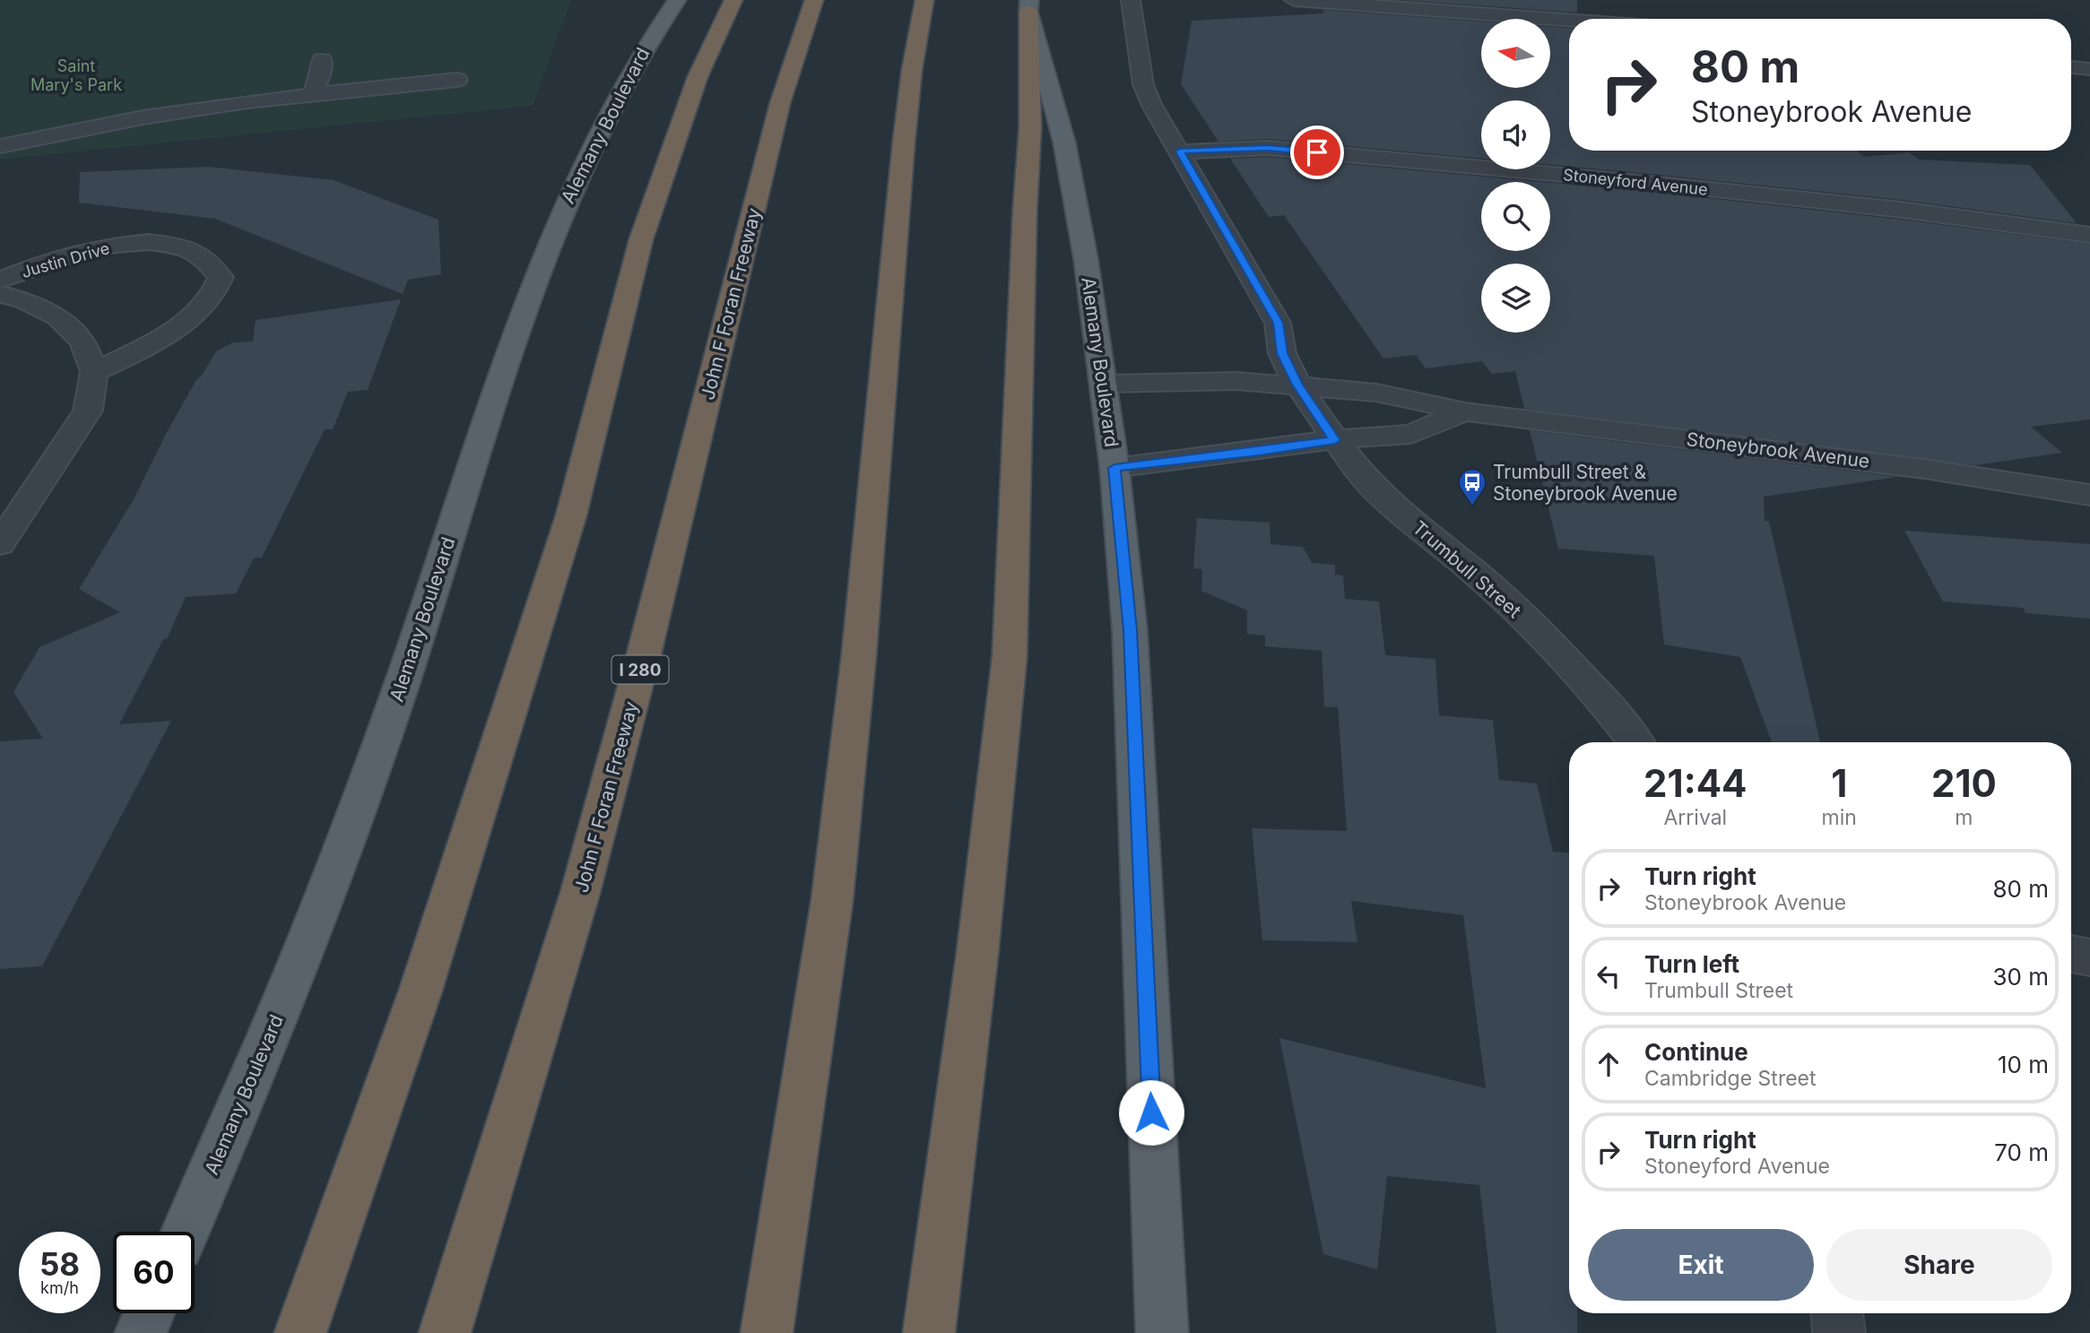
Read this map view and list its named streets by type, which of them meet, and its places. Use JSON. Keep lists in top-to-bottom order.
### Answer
{
  "streets": {
    "highway": ["John F Foran Freeway", "I 280"],
    "main road": ["Alemany Boulevard"],
    "street": [
      "Stoneyford Avenue",
      "Justin Drive",
      "Stoneybrook Avenue",
      "Trumbull Street"
    ]
  },
  "crossings": [
    ["Alemany Boulevard", "Stoneybrook Avenue"],
    ["Stoneyford Avenue", "Trumbull Street"],
    ["Stoneybrook Avenue", "Trumbull Street"]
  ],
  "parks": ["Saint Mary's Park"],
  "places": {
    "bus stop": ["Trumbull Street & Stoneybrook Avenue"]
  },
  "north": "left",
  "page": {
    "turn": ["80 m", "Stoneybrook Avenue"],
    "eta": [
      "21:44",
      "Arrival",
      "1",
      "min",
      "210",
      "m"
    ],
    "list": [
      {
        "name": "Turn right",
        "note": "Stoneybrook Avenue",
        "value": "80 m"
      },
      {
        "name": "Turn left",
        "note": "Trumbull Street",
        "value": "30 m"
      },
      {
        "name": "Continue",
        "note": "Cambridge Street",
        "value": "10 m"
      },
      {
        "name": "Turn right",
        "note": "Stoneyford Avenue",
        "value": "70 m"
      }
    ],
    "buttons": ["Exit", "Share"],
    "speed": "58 km/h",
    "limit": "60"
  }
}
